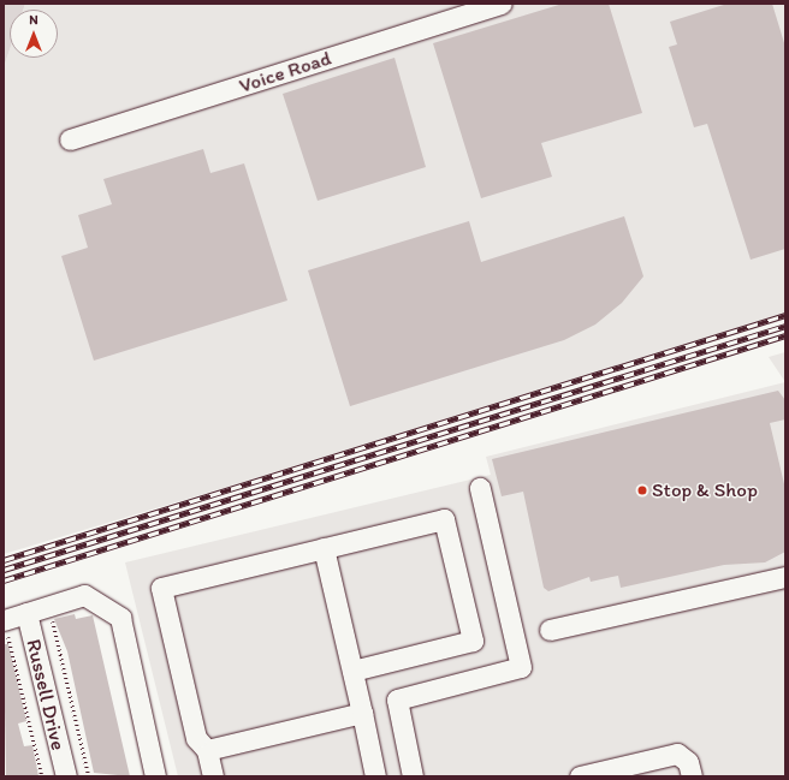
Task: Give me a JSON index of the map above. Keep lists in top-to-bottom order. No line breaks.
{"streets":{"street":["Voice Road","Russell Drive"]},"places":["Stop & Shop"],"north":"top"}
